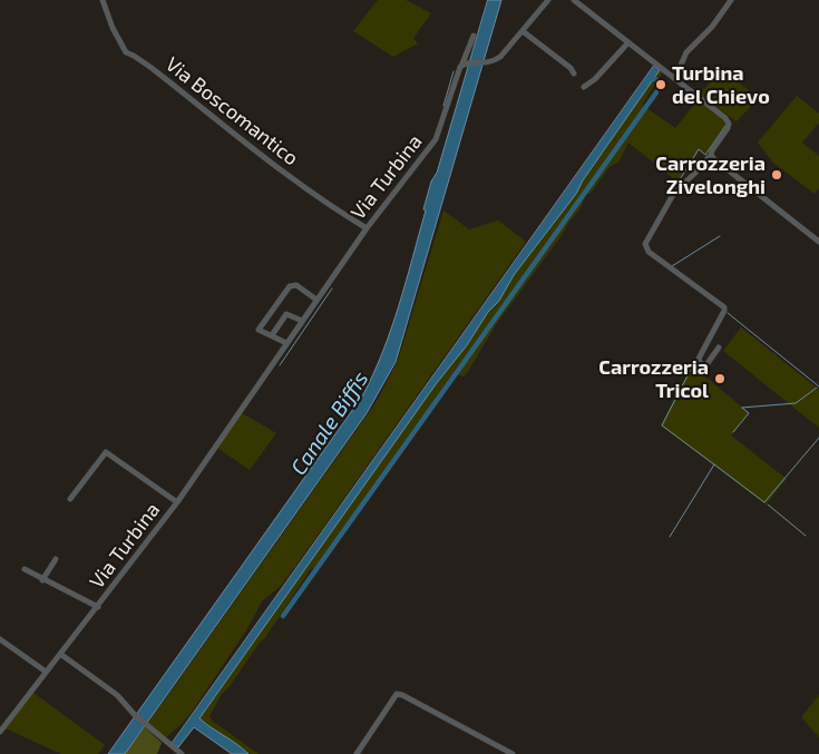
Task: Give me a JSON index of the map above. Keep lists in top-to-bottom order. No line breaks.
{"streets":{"street":["Via Boscomantico","Via Turbina"]},"crossings":[["Via Boscomantico","Via Turbina"]],"water":["Canale Biffis"],"places":["Turbina del Chievo","Carrozzeria Zivelonghi","Carrozzeria Tricol"]}
